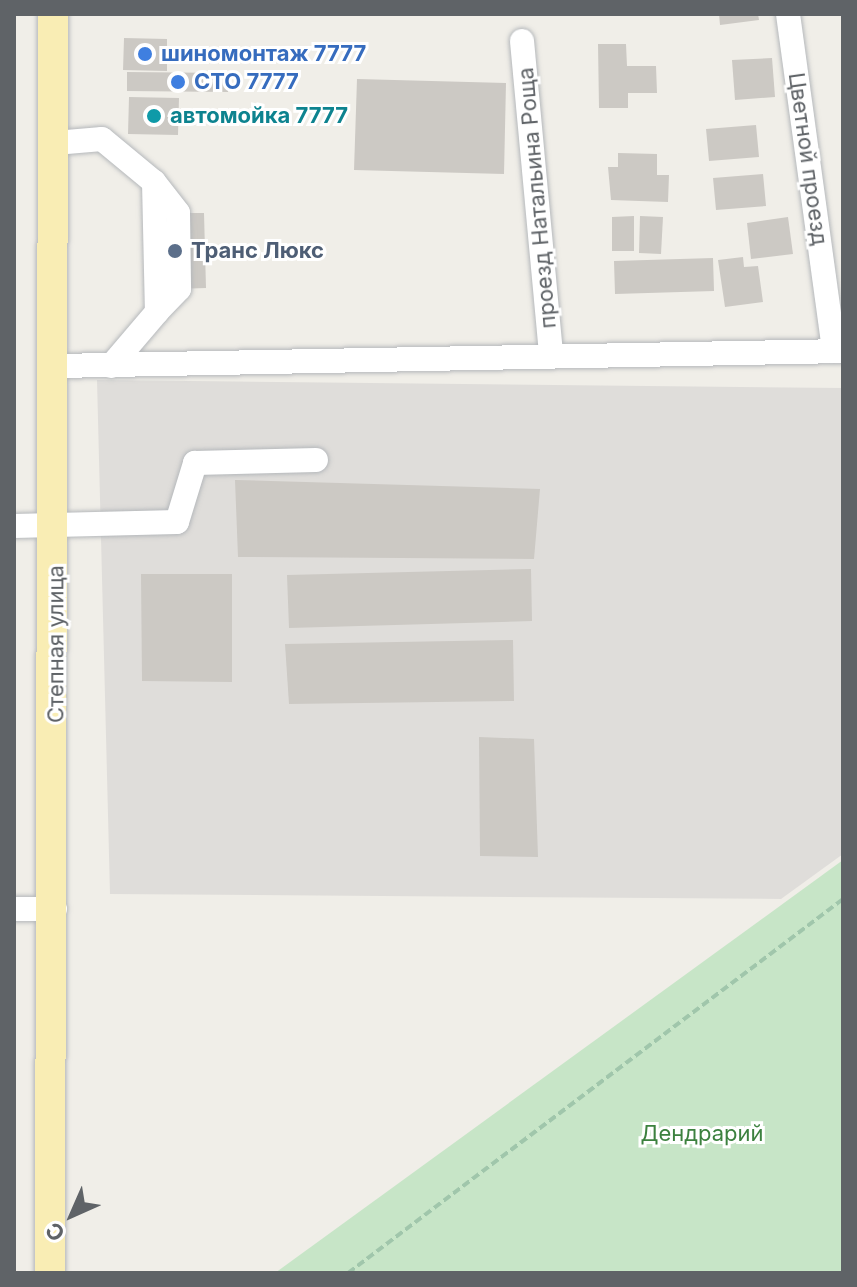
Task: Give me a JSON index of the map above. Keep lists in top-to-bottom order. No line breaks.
{"streets":{"main road":["Степная улица"],"street":["Цветной проезд","проезд Натальина Роща"]},"parks":["Дендрарий"],"places":["шиномонтаж 7777","СТО 7777","автомойка 7777","Транс Люкс"],"north":"bottom left"}
